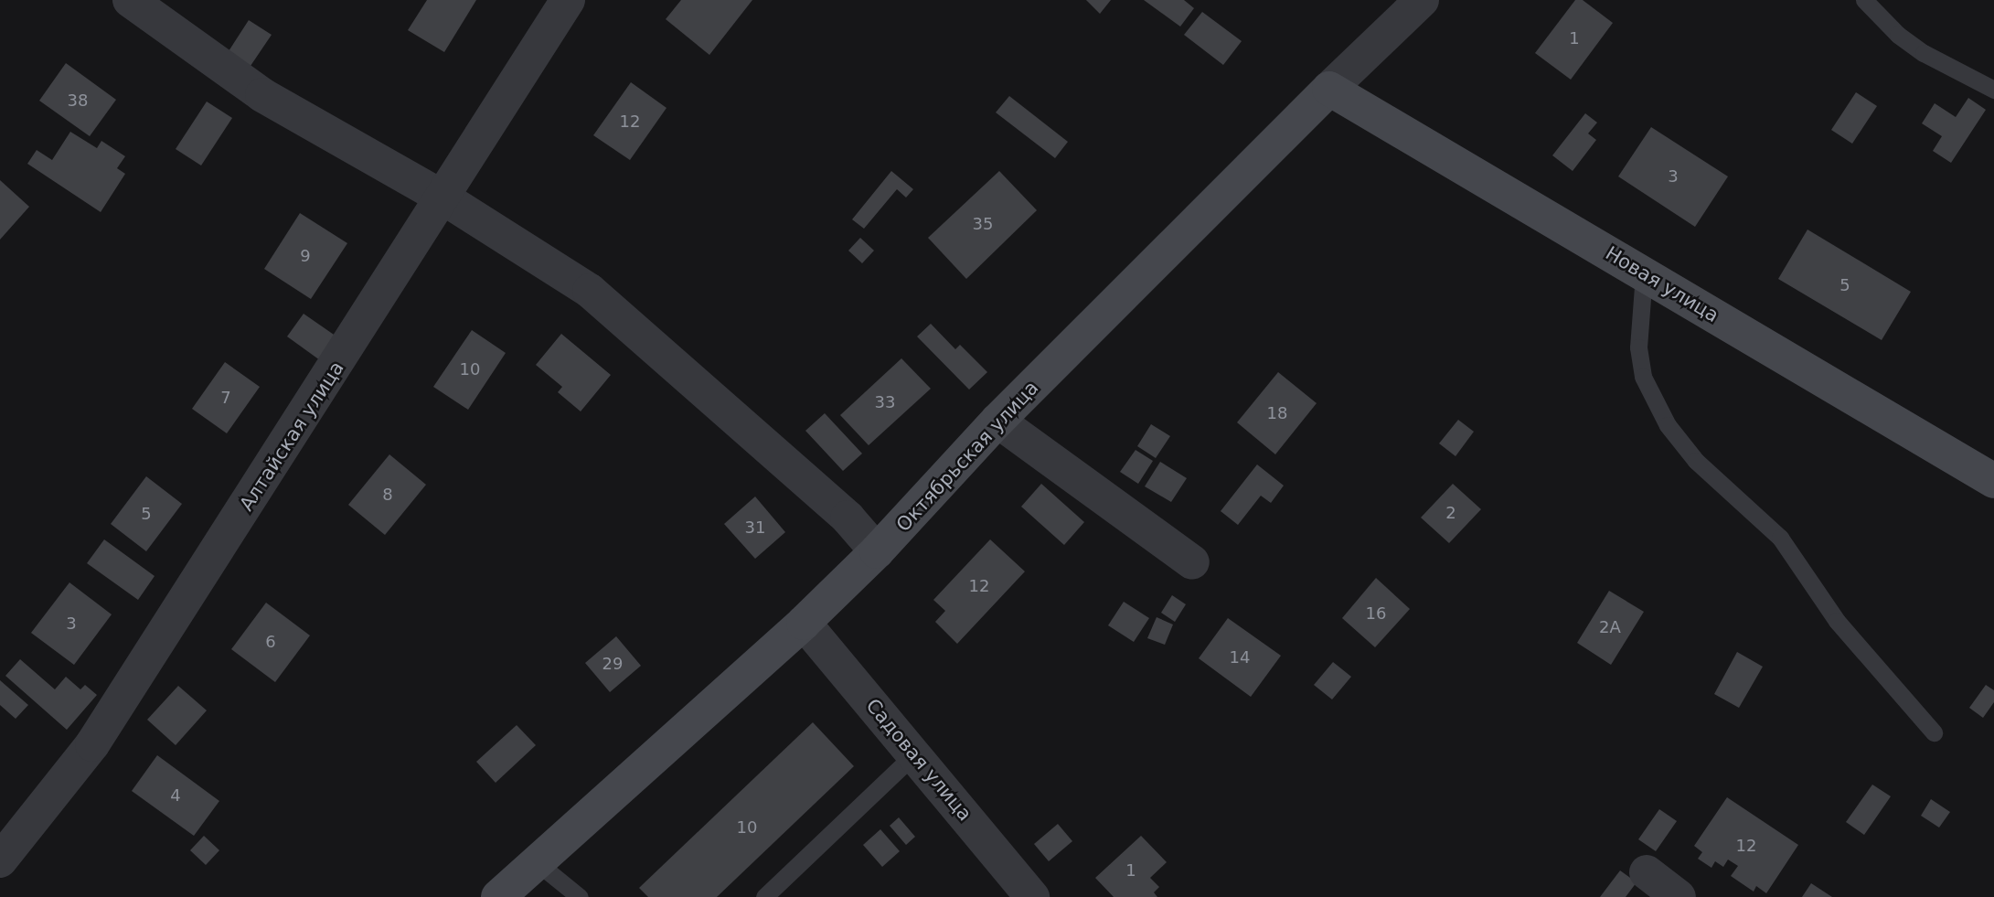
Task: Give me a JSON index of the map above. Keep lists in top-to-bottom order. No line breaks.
{"streets":{"street":["Новая улица","Алтайская улица","Октябрьская улица","Садовая улица"]},"crossings":[["Новая улица","Октябрьская улица"],["Октябрьская улица","Садовая улица"]],"house_numbers":["1","38","12","3","35","9","5","10","7","33","18","8","2","5","31","12","16","3","2А","6","14","29","4","10","12","1"]}
